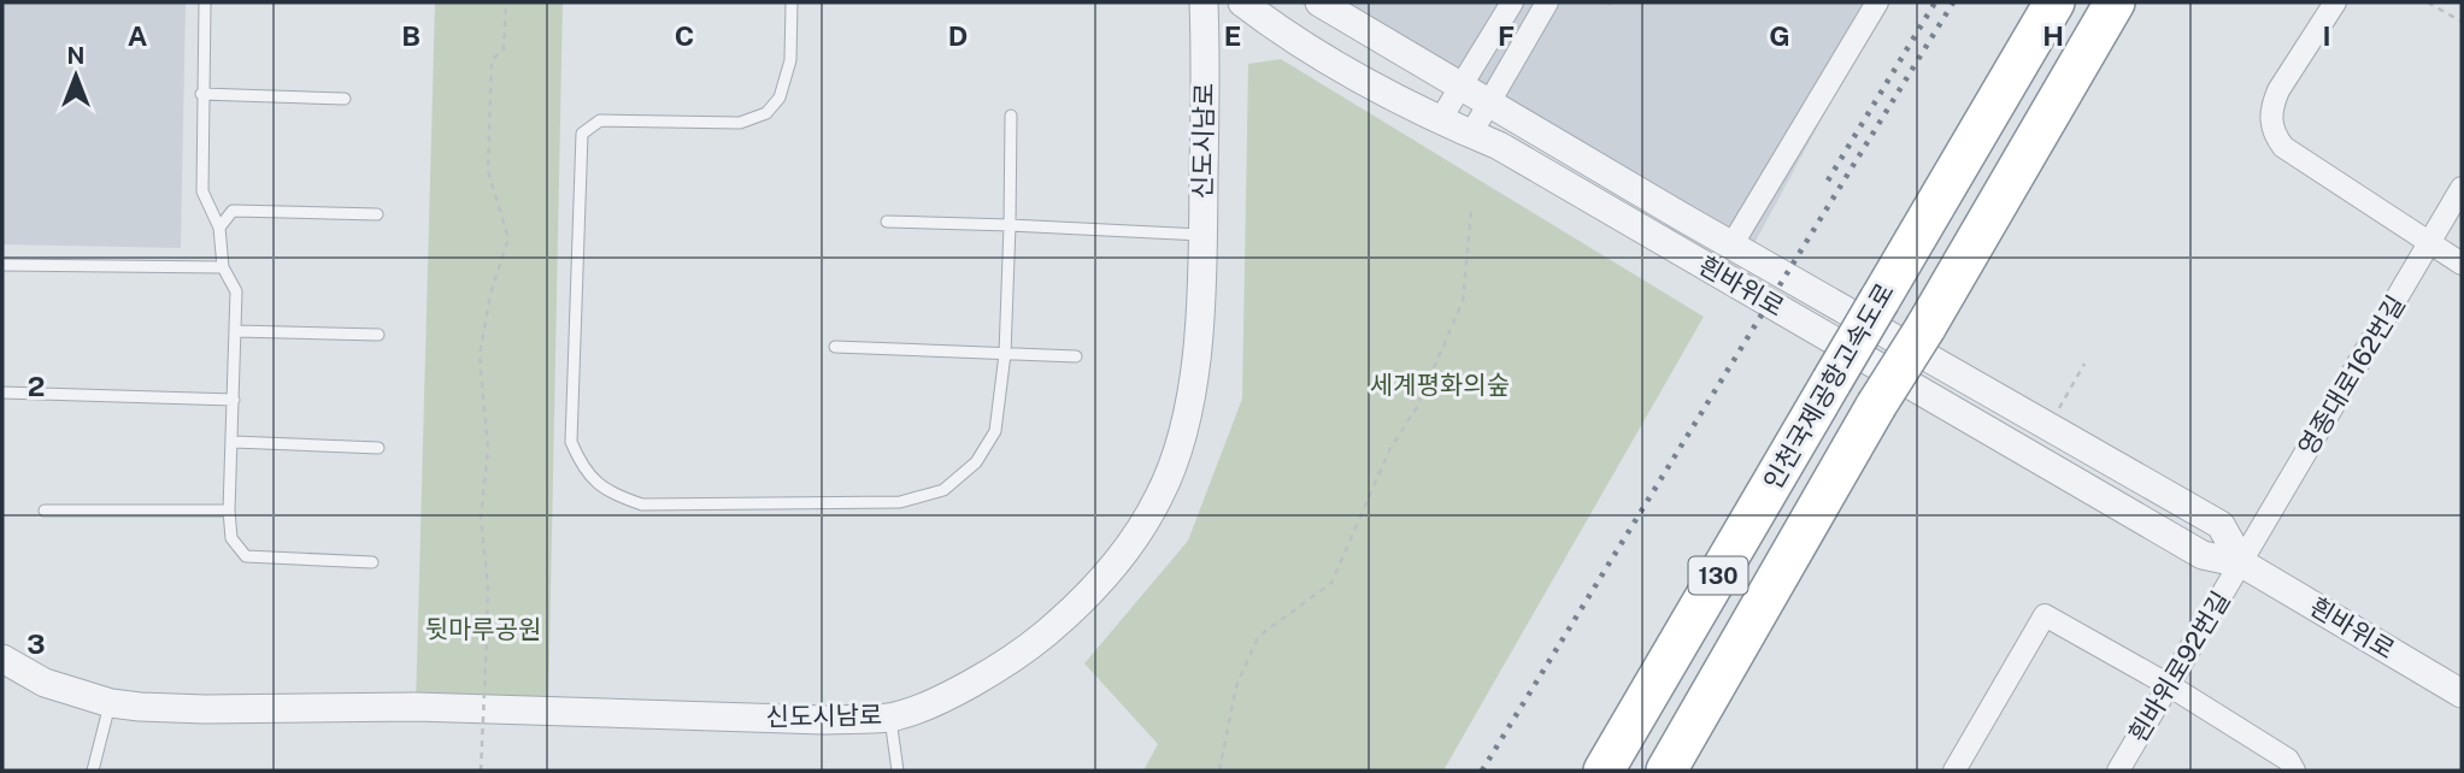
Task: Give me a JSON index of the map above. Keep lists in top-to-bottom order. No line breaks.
{"streets":{"highway":["인천국제공항고속도로","130"],"street":["신도시남로","흰바위로","영종대로162번길","흰바위로92번길"]},"crossings":[["흰바위로","영종대로162번길"],["흰바위로","흰바위로92번길"],["영종대로162번길","흰바위로92번길"]],"parks":["세계평화의숲","뒷마루공원"],"north":"top","grid":{"columns":["A","B","C","D","E","F","G","H","I"],"rows":["2","3"]}}
